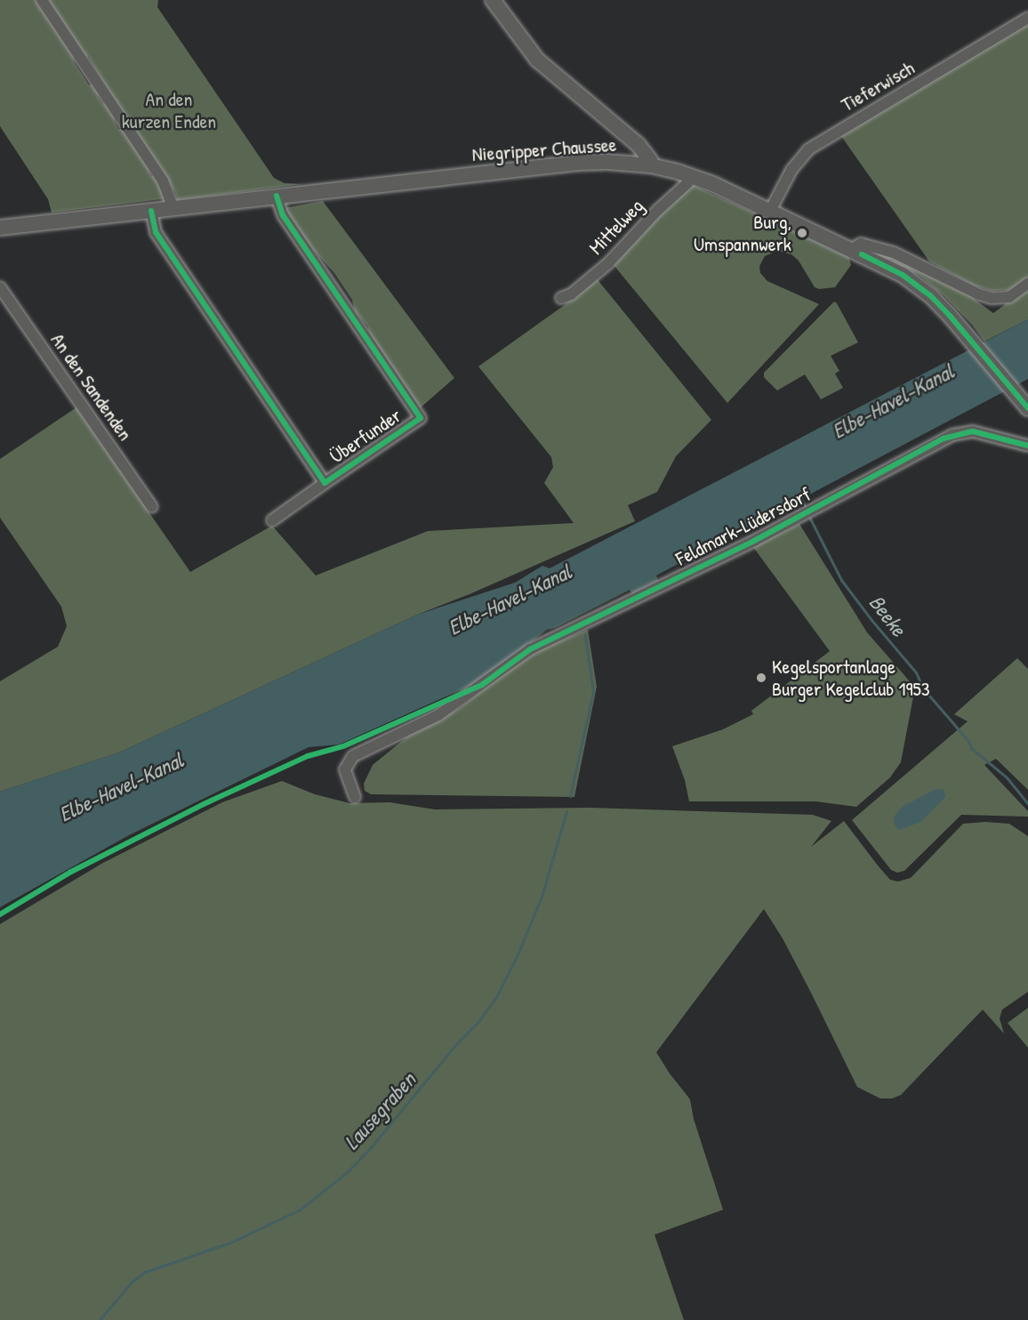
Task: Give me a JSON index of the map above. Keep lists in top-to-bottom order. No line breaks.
{"streets":{"main road":["Niegripper Chaussee"],"street":["Tieferwisch","Mittelweg","An den Sandenden","Überfunder","Feldmark-Lüdersdorf"]},"crossings":[["Tieferwisch","Niegripper Chaussee"],["Niegripper Chaussee","Mittelweg"],["Niegripper Chaussee","Überfunder"]],"water":["Elbe-Havel-Kanal","Beeke","Lausegraben"],"parks":["An den kurzen Enden"],"places":["Burg, Umspannwerk","Kegelsportanlage Burger Kegelclub 1953"]}
